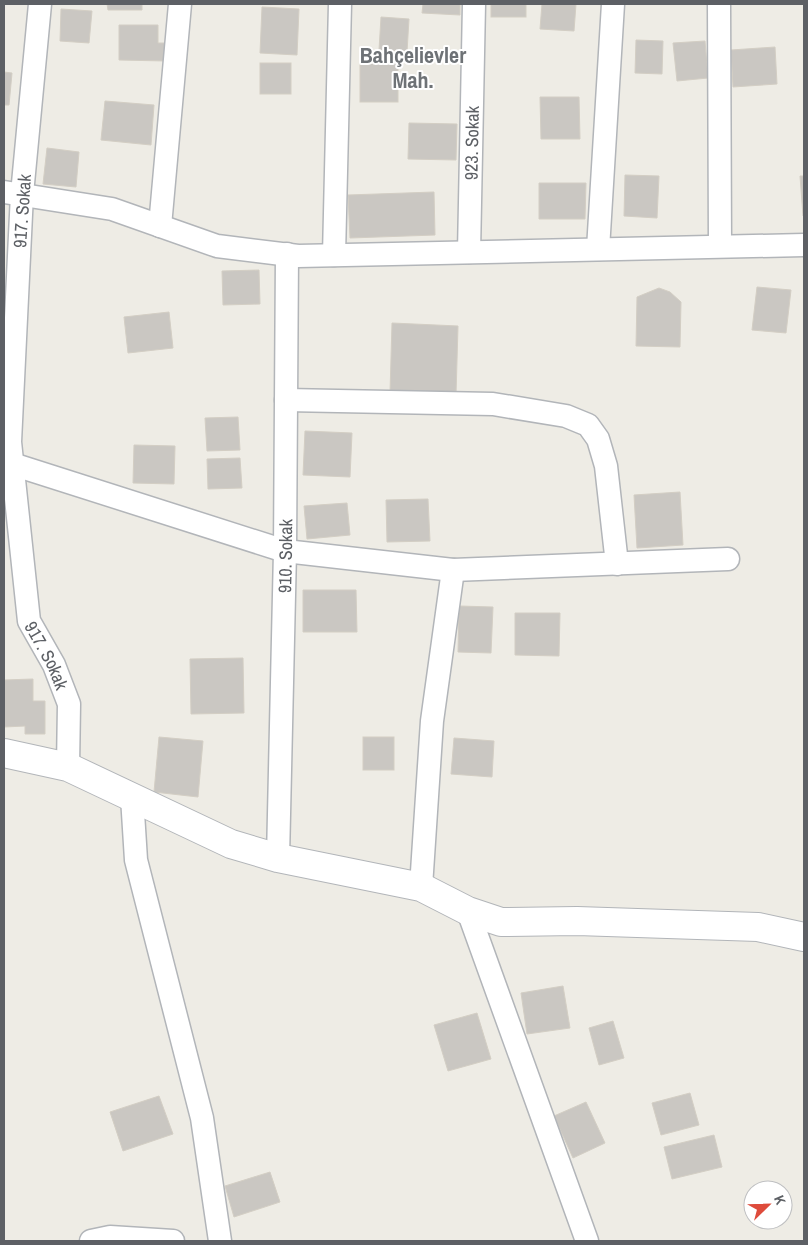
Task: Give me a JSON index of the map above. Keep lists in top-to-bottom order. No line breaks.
{"streets":{"street":["923. Sokak","917. Sokak","910. Sokak"]},"districts":["Bahçelievler Mah."],"north":"top right"}
